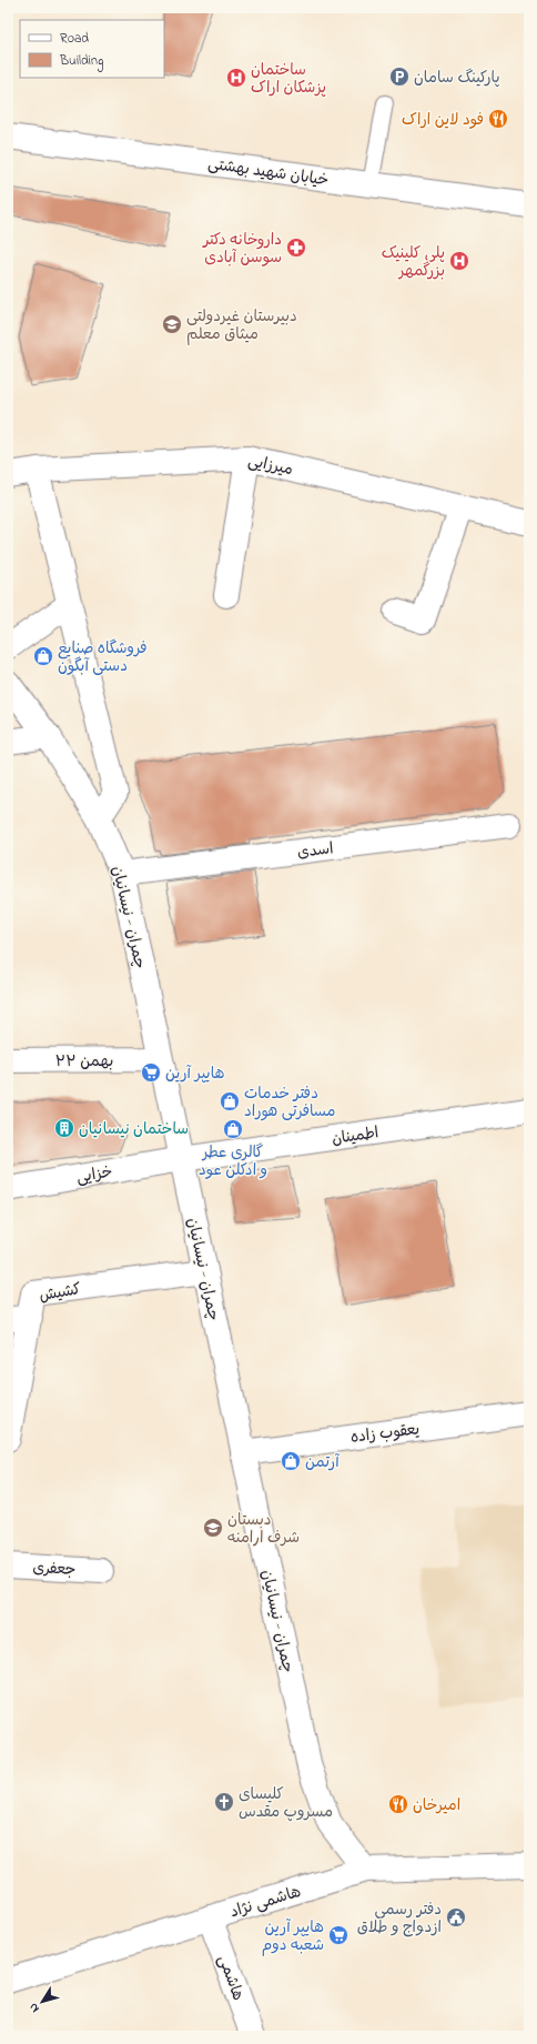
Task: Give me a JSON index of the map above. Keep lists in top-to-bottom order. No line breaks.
{"streets":{"street":["خیابان شهید بهشتی","میرزایی","اسدی","چمران - نیسانیان","۲۲ بهمن","اطمینان","خزایی","کشیش","یعقوب زاده","جعفری","هاشمی نژاد","هاشمی"]},"crossings":[["اسدی","چمران - نیسانیان"],["چمران - نیسانیان","۲۲ بهمن"],["چمران - نیسانیان","اطمینان"],["چمران - نیسانیان","خزایی"],["چمران - نیسانیان","کشیش"],["چمران - نیسانیان","یعقوب زاده"],["چمران - نیسانیان","هاشمی نژاد"],["اطمینان","خزایی"],["هاشمی نژاد","هاشمی"]],"places":{"parking":["پارکینگ سامان"],"hospital":["ساختمان پزشکان اراک","پلی کلینیک بزرگمهر"],"restaurant":["فود لاین اراک","امیرخان"],"pharmacy":["داروخانه دکتر سوسن آبادی"],"school or university":["دبیرستان غیردولتی میثاق معلم","دبستان شرف ارامنه"],"shop":["فروشگاه صنایع دستی آبگون","دفتر خدمات مسافرتی هوراد","گالری عطر و ادکلن عود","آرتمن"],"supermarket":["هایپر آرین","هایپر آرین شعبه دوم"],"building":["ساختمان نیسانیان"],"church":["کلیسای مسروپ مقدس"],"public building":["دفتر رسمی ازدواج و طلاق"]},"legend":["Road","Building"],"north":"bottom left"}
